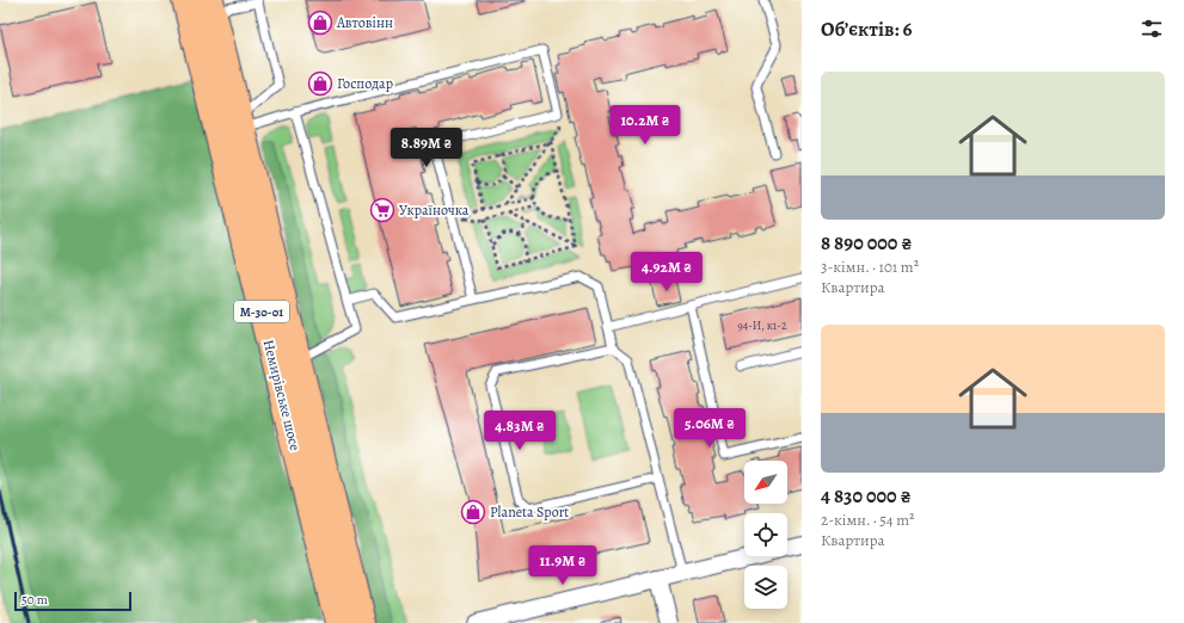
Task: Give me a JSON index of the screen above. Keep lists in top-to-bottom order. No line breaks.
{"streets":{"main road":["М-30-01","Немирівське шосе"]},"places":{"shop":["Автовінн","Господар","Planeta Sport"],"supermarket":["Україночка"]},"house_numbers":["94-И, к1-2"],"scale_bar":"50 m","north":"bottom left","page":{"heading":"Об’єктів: 6","list":[{"name":"8 890 000 ₴","note":"3-кімн. · 101 m² · Квартира"},{"name":"4 830 000 ₴","note":"2-кімн. · 54 m² · Квартира"}],"price":["10.2M ₴","8.89M ₴","4.92M ₴","5.06M ₴","4.83M ₴","11.9M ₴"],"scale":"50 m"}}
